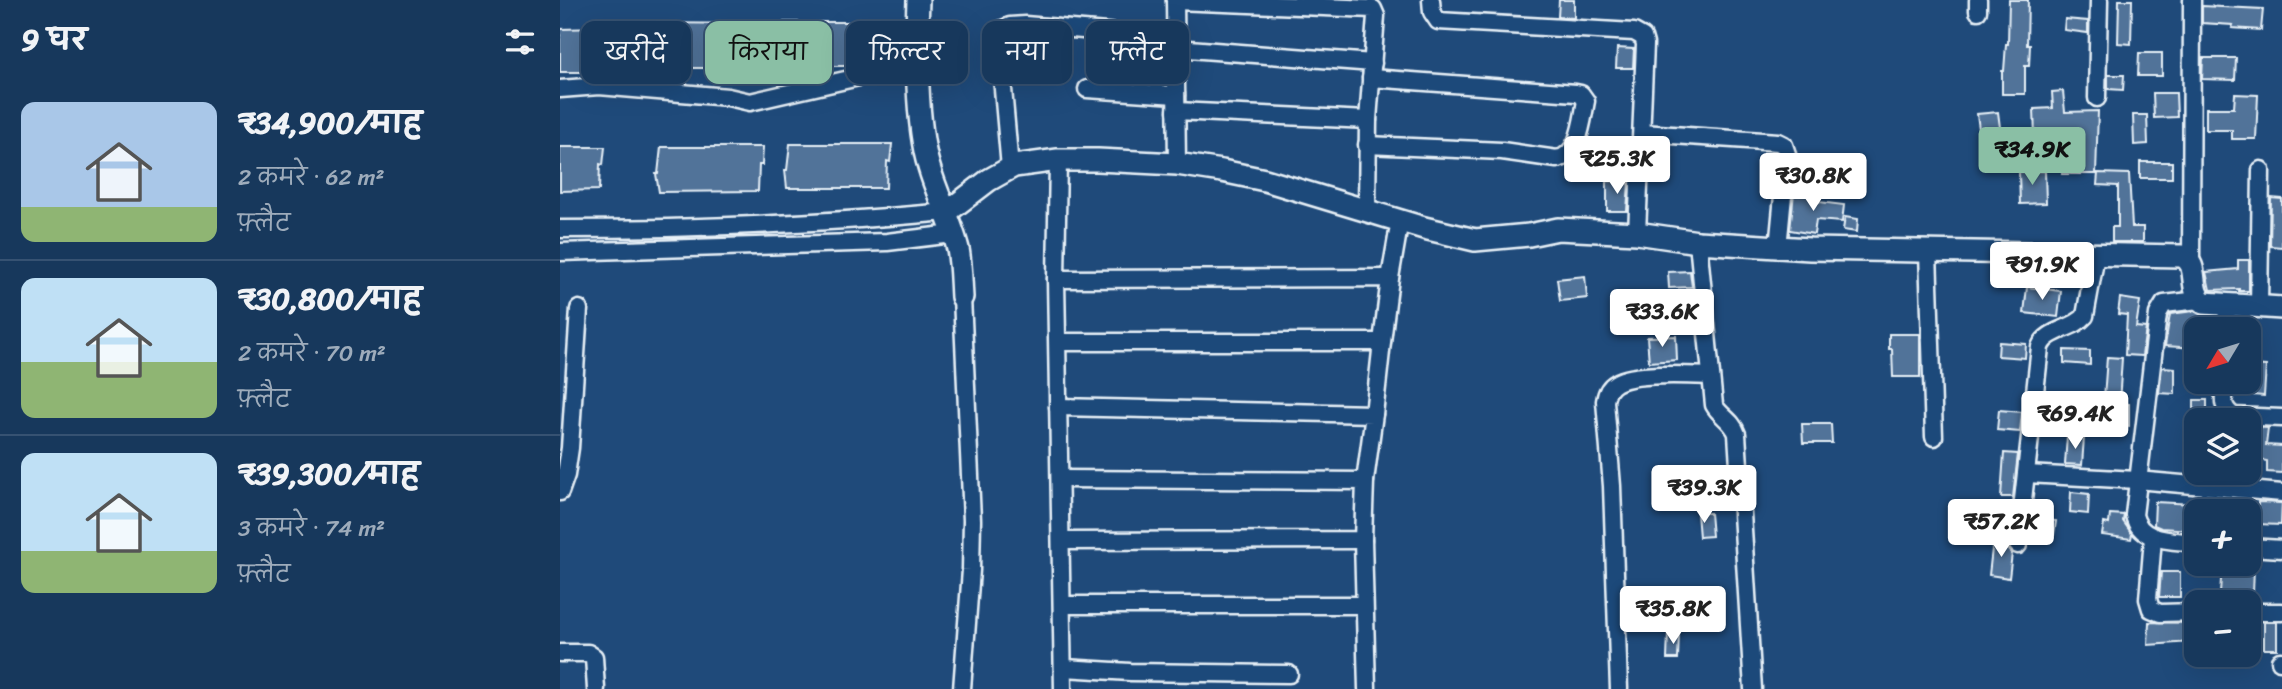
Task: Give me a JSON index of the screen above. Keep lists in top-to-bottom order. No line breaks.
{"north":"bottom left","page":{"heading":"9 घर","chip":["खरीदें","किराया","फ़िल्टर","नया","फ़्लैट"],"list":[{"name":"₹34,900/माह","note":"2 कमरे · 62 m² · फ़्लैट"},{"name":"₹30,800/माह","note":"2 कमरे · 70 m² · फ़्लैट"},{"name":"₹39,300/माह","note":"3 कमरे · 74 m² · फ़्लैट"}],"price":["₹34.9K","₹25.3K","₹30.8K","₹91.9K","₹33.6K","₹69.4K","₹39.3K","₹57.2K","₹35.8K"],"map_buttons":["+","−"]}}
